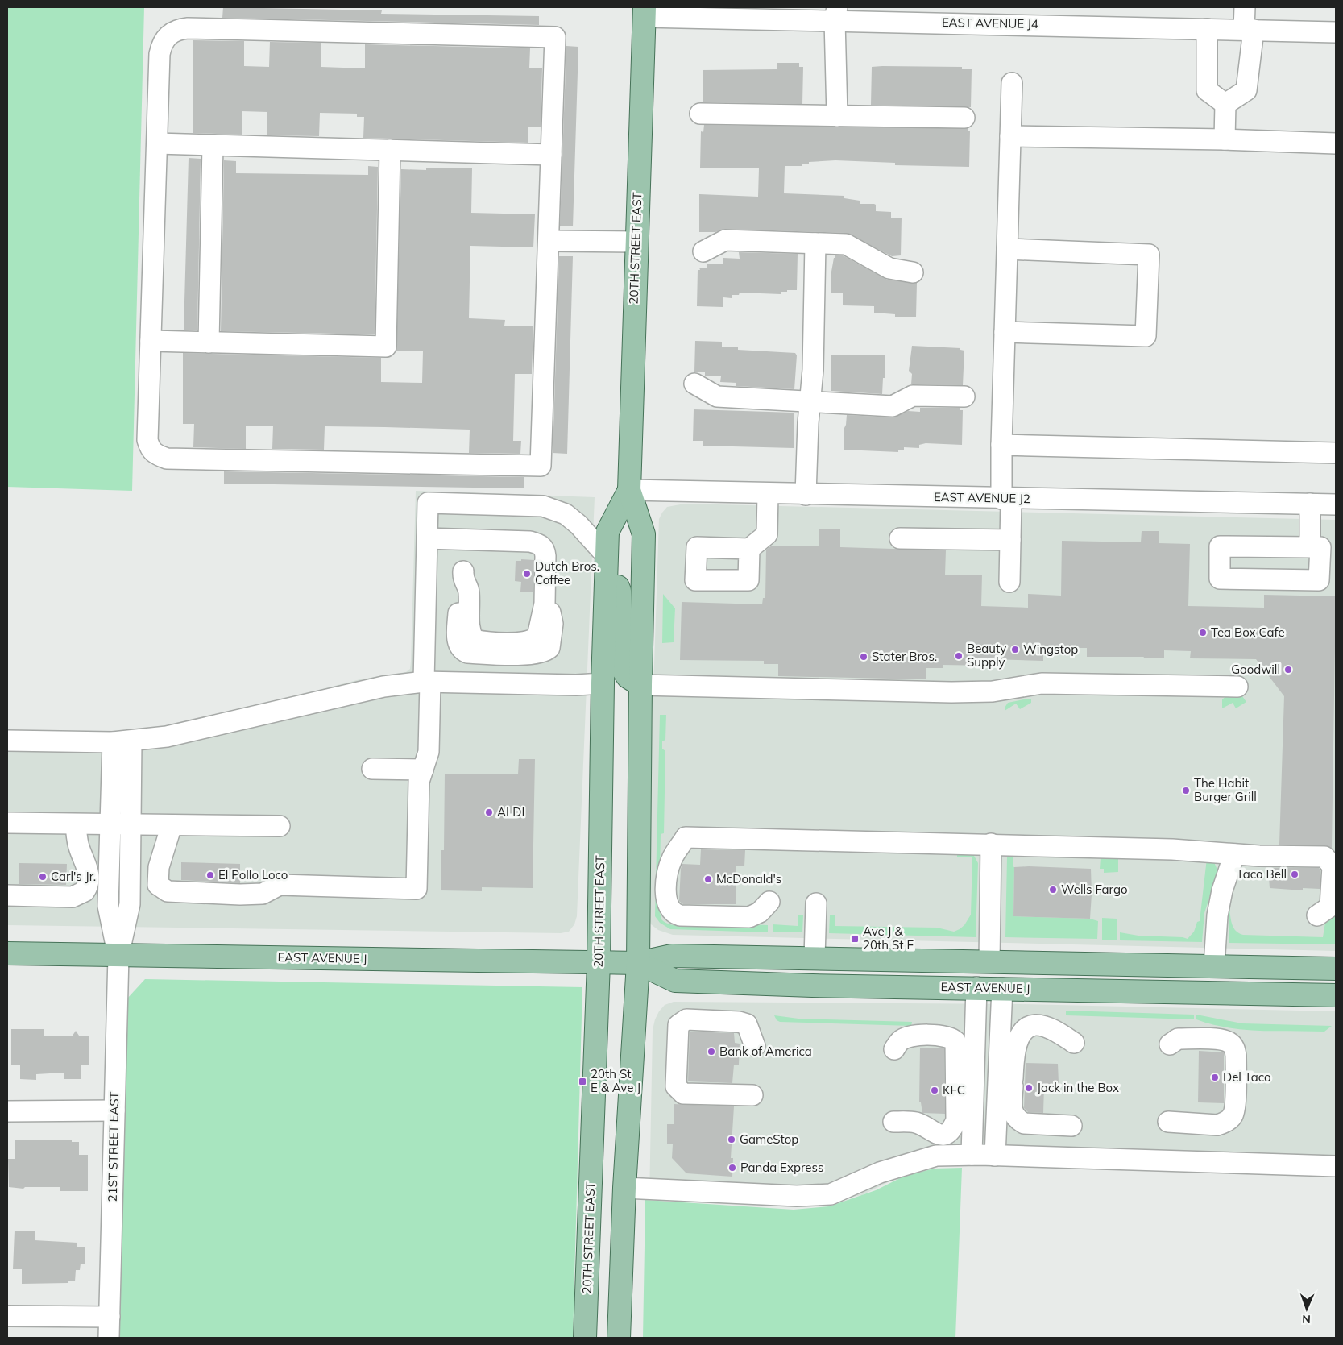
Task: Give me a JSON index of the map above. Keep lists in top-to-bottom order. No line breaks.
{"streets":{"main road":["20TH STREET EAST","EAST AVENUE J"],"street":["EAST AVENUE J4","EAST AVENUE J2","21ST STREET EAST"]},"crossings":[["EAST AVENUE J4","20TH STREET EAST"],["20TH STREET EAST","EAST AVENUE J2"],["20TH STREET EAST","EAST AVENUE J"],["EAST AVENUE J","21ST STREET EAST"]],"places":{"other":["Dutch Bros. Coffee","Tea Box Cafe","Wingstop","Beauty Supply","Stater Bros.","Goodwill","The Habit Burger Grill","ALDI","Taco Bell","El Pollo Loco","Carl's Jr.","McDonald's","Wells Fargo","Bank of America","Del Taco","Jack in the Box","KFC","GameStop","Panda Express"],"transit":["Ave J & 20th St E","20th St E & Ave J"]},"north":"bottom"}
